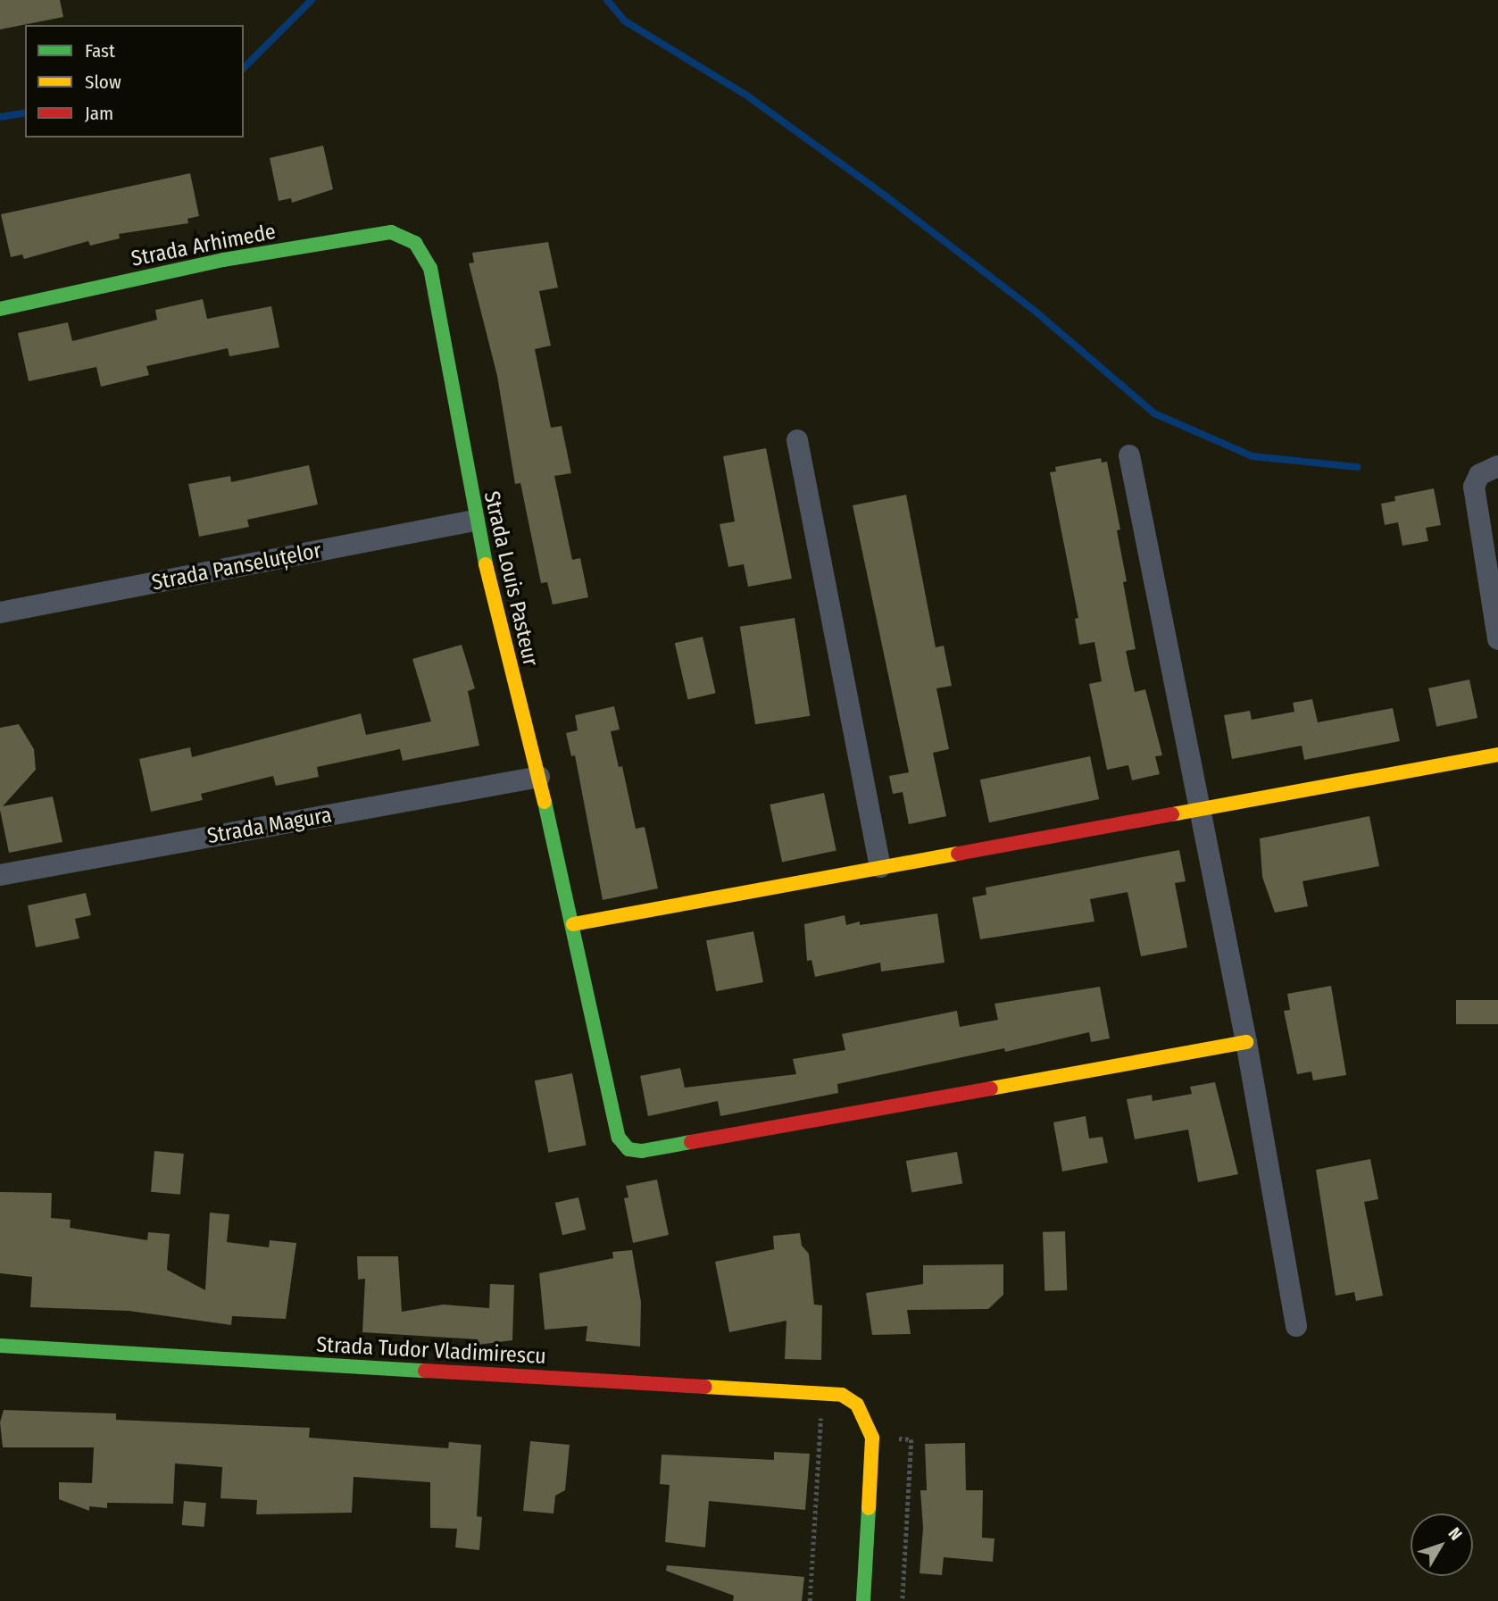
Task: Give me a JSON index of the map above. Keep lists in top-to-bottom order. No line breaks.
{"streets":{"street":["Strada Arhimede","Strada Panseluțelor","Strada Louis Pasteur","Strada Magura","Strada Tudor Vladimirescu"]},"crossings":[["Strada Arhimede","Strada Louis Pasteur"],["Strada Panseluțelor","Strada Louis Pasteur"],["Strada Louis Pasteur","Strada Magura"]],"legend":["Fast","Slow","Jam"],"north":"top right"}
